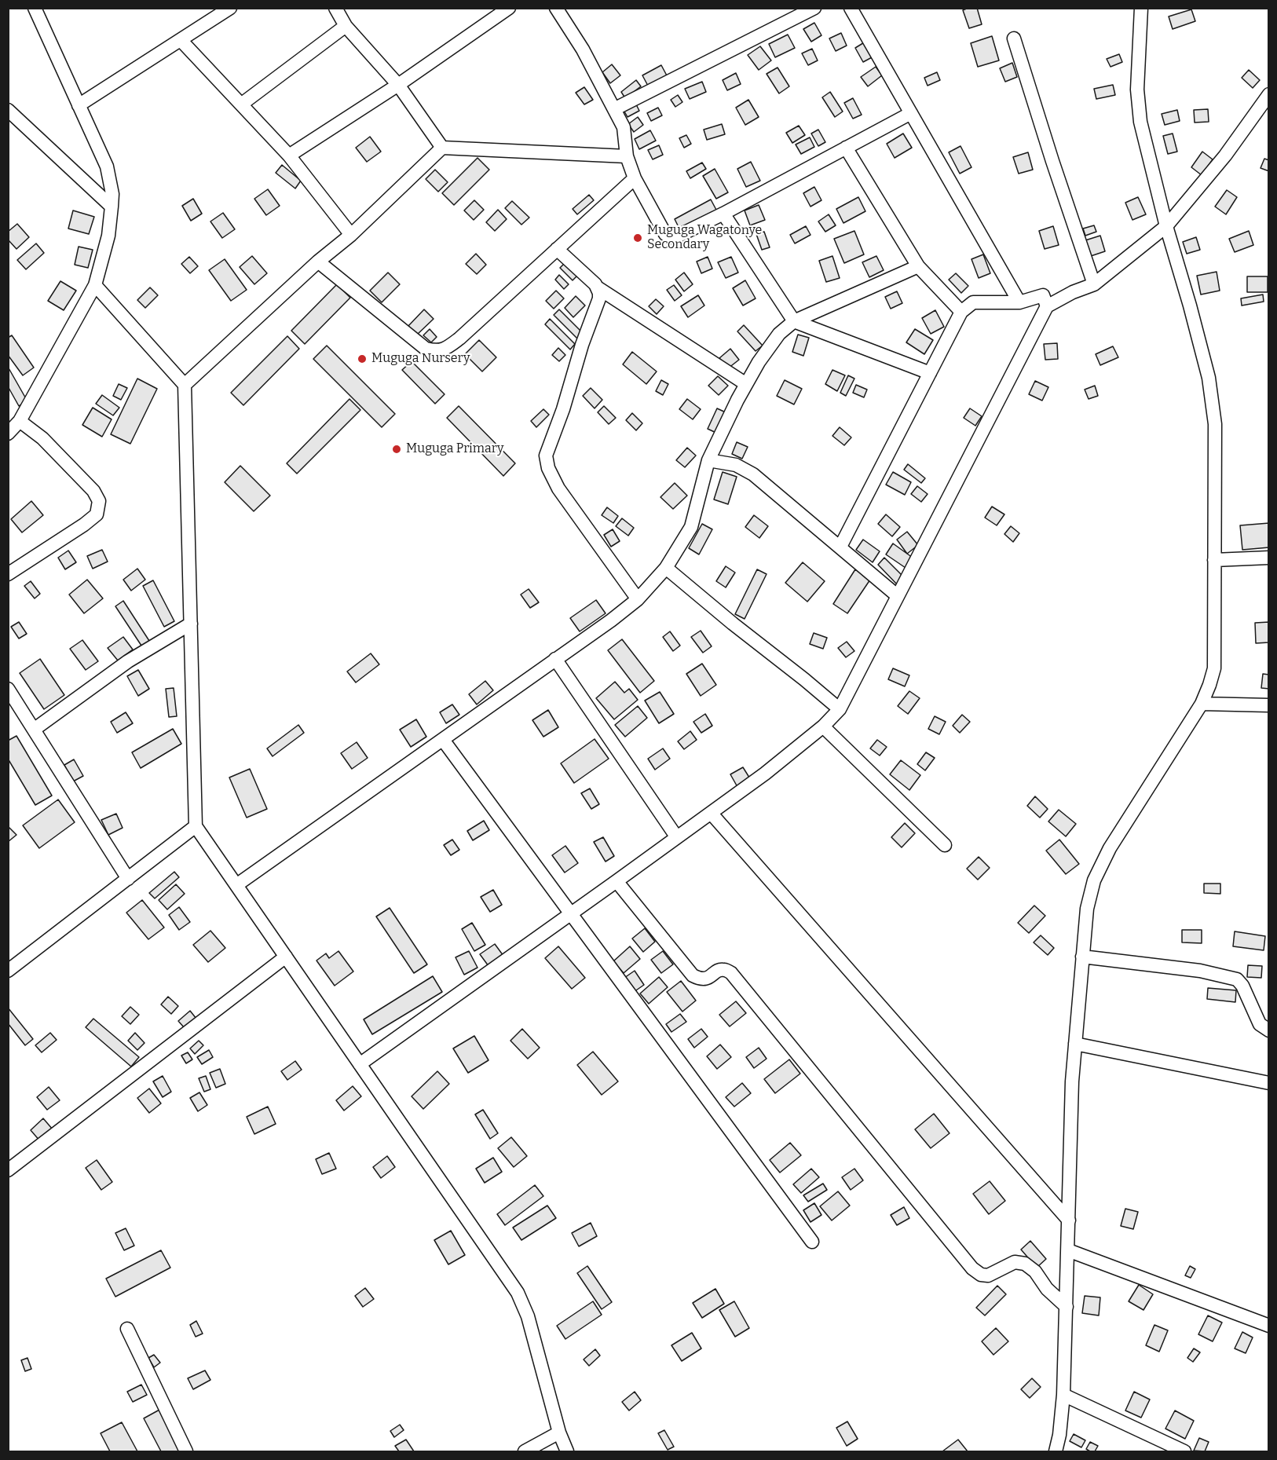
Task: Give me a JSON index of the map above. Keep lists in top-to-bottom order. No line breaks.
{"places":["Muguga Wagatonye Secondary","Muguga Nursery","Muguga Primary"]}
